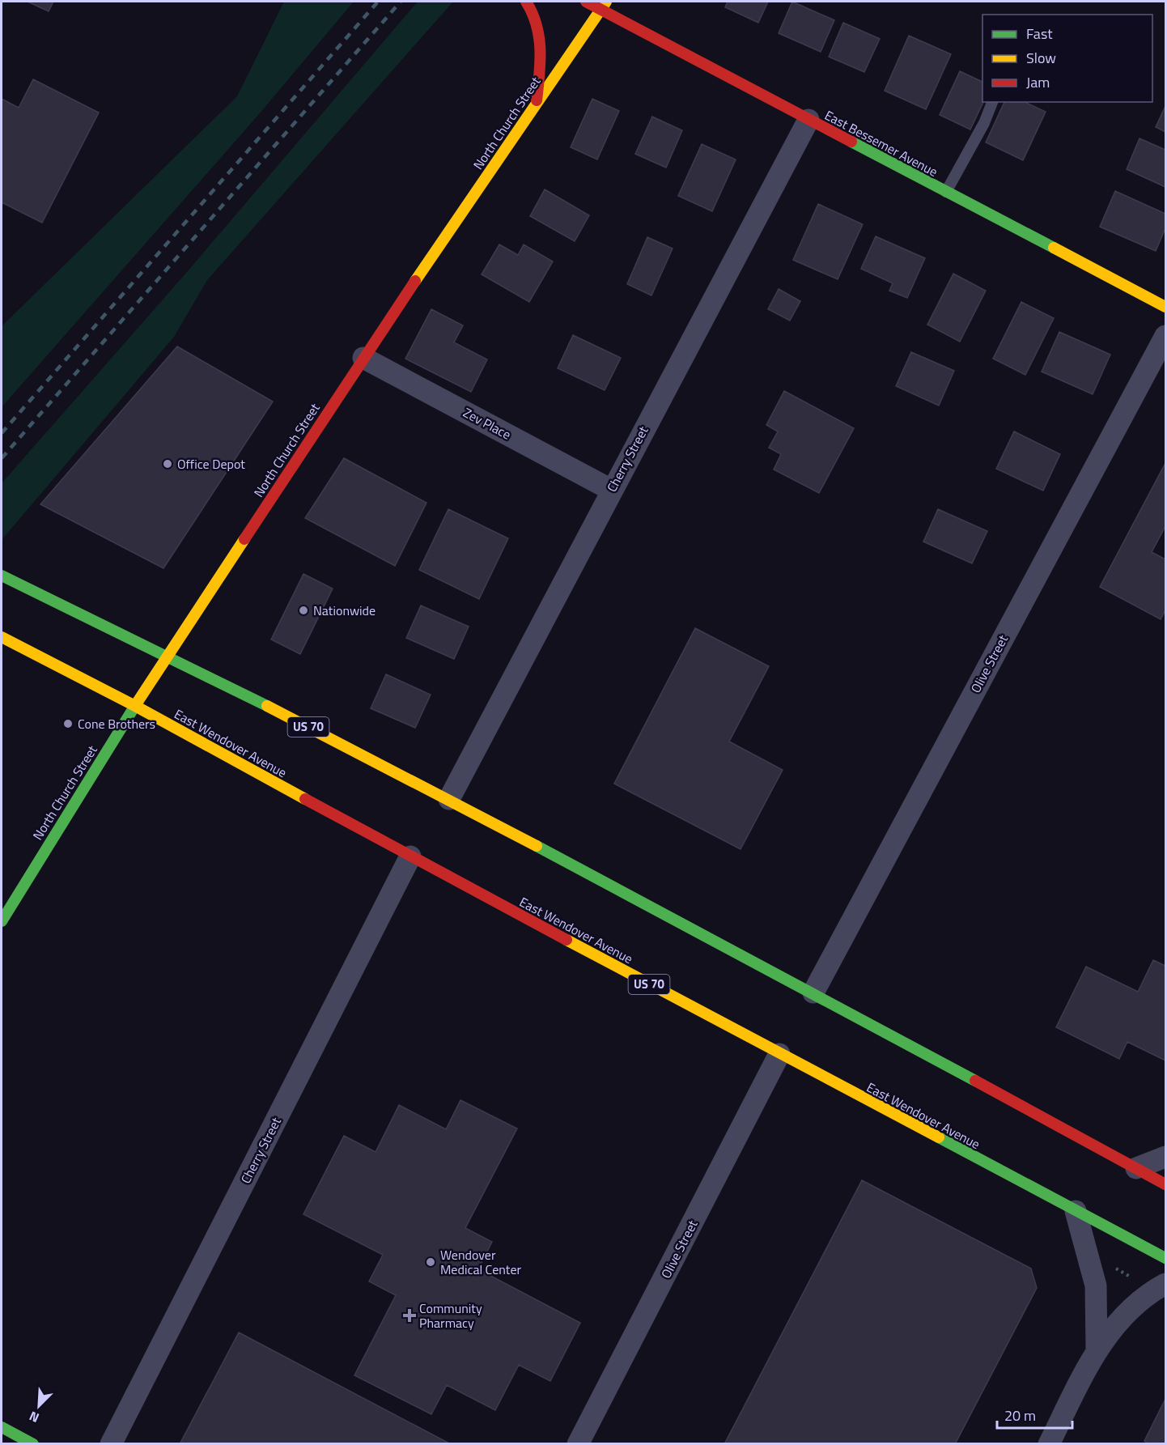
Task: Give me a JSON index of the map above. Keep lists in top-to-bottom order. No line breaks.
{"streets":{"main road":["North Church Street","East Bessemer Avenue","US 70","East Wendover Avenue"],"street":["Zev Place","Cherry Street","Olive Street"]},"crossings":[["North Church Street","East Bessemer Avenue"],["North Church Street","Zev Place"],["North Church Street","US 70"],["North Church Street","East Wendover Avenue"],["East Bessemer Avenue","Cherry Street"],["Zev Place","Cherry Street"],["Cherry Street","US 70"],["Cherry Street","East Wendover Avenue"],["Olive Street","US 70"],["Olive Street","East Wendover Avenue"]],"places":{"other":["Office Depot","Nationwide","Cone Brothers","Wendover Medical Center"],"health":["Community Pharmacy"]},"legend":["Fast","Slow","Jam"],"scale_bar":"20 m","north":"bottom left"}
